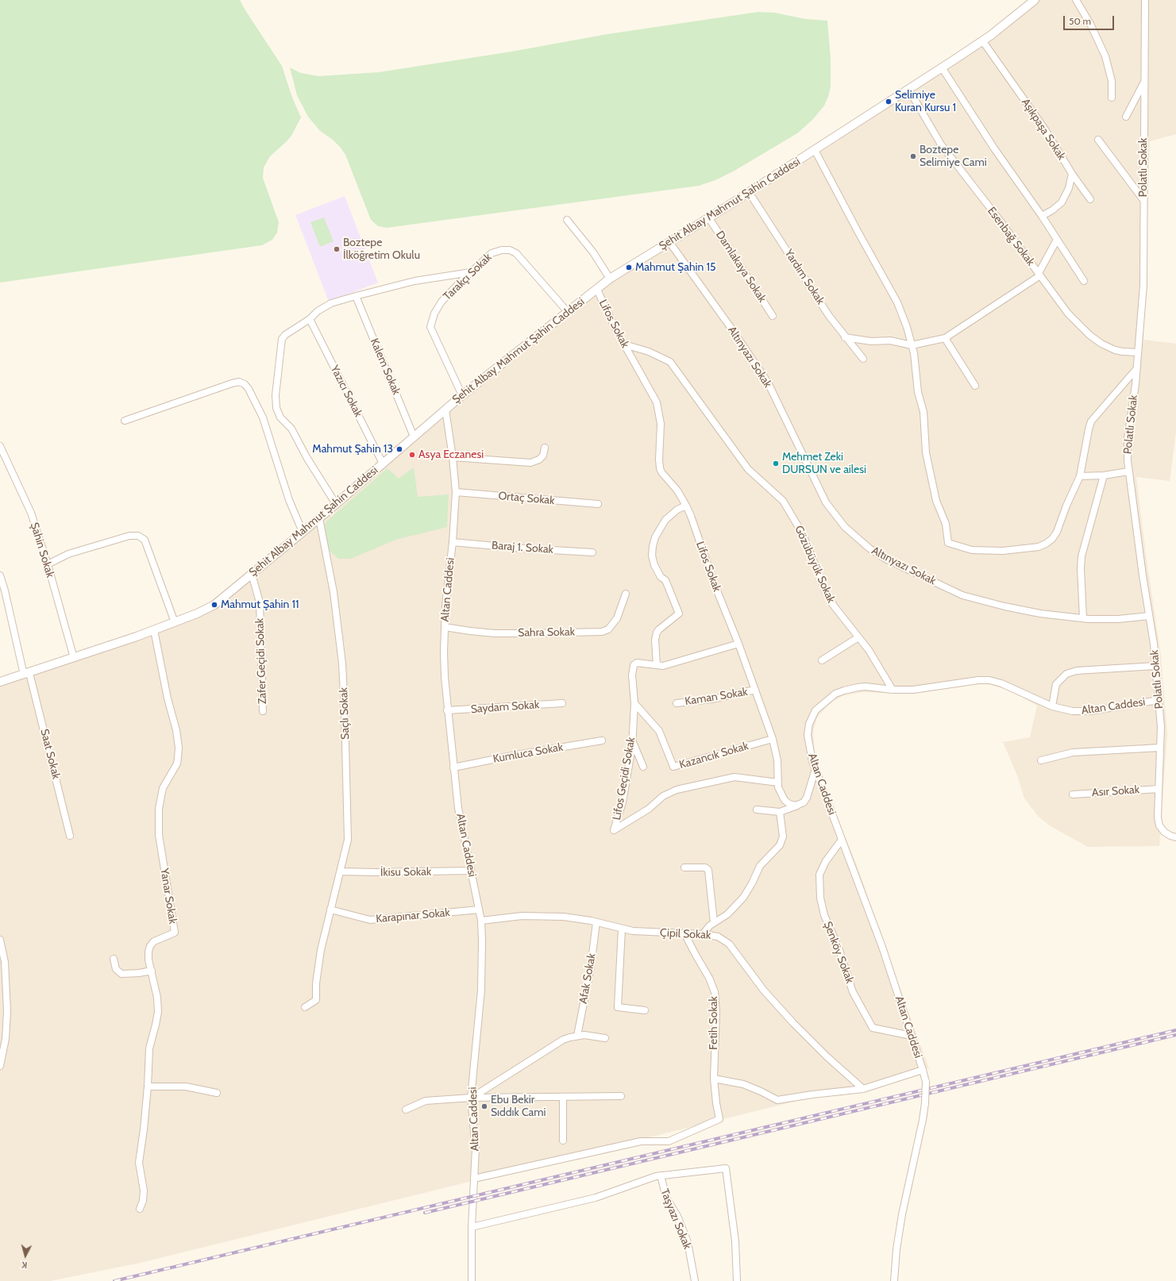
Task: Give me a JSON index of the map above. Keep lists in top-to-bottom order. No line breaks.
{"streets":{"street":["Aşıkpaşa Sokak","Polatlı Sokak","Şehit Albay Mahmut Şahin Caddesi","Esenbağ Sokak","Damlakaya Sokak","Tarakçı Sokak","Yardım Sokak","Lifos Sokak","Altınyazı Sokak","Kalem Sokak","Yazıcı Sokak","Ortaç Sokak","Baraj 1. Sokak","Şahin Sokak","Gözübüyük Sokak","Altan Caddesi","Sahra Sokak","Zafer Geçidi Sokak","Kaman Sokak","Saydam Sokak","Saçlı Sokak","Kumluca Sokak","Saat Sokak","Kazancık Sokak","Lifos Geçidi Sokak","Asır Sokak","İkisu Sokak","Yanar Sokak","Karapınar Sokak","Çipil Sokak","Şenköy Sokak","Afak Sokak","Fetih Sokak","Taşyazı Sokak"]},"crossings":[["Aşıkpaşa Sokak","Şehit Albay Mahmut Şahin Caddesi"],["Polatlı Sokak","Esenbağ Sokak"],["Polatlı Sokak","Altınyazı Sokak"],["Polatlı Sokak","Altan Caddesi"],["Polatlı Sokak","Asır Sokak"],["Şehit Albay Mahmut Şahin Caddesi","Esenbağ Sokak"],["Şehit Albay Mahmut Şahin Caddesi","Damlakaya Sokak"],["Şehit Albay Mahmut Şahin Caddesi","Tarakçı Sokak"],["Şehit Albay Mahmut Şahin Caddesi","Yardım Sokak"],["Şehit Albay Mahmut Şahin Caddesi","Lifos Sokak"],["Şehit Albay Mahmut Şahin Caddesi","Altınyazı Sokak"],["Şehit Albay Mahmut Şahin Caddesi","Kalem Sokak"],["Şehit Albay Mahmut Şahin Caddesi","Yazıcı Sokak"],["Şehit Albay Mahmut Şahin Caddesi","Şahin Sokak"],["Şehit Albay Mahmut Şahin Caddesi","Altan Caddesi"],["Şehit Albay Mahmut Şahin Caddesi","Zafer Geçidi Sokak"],["Şehit Albay Mahmut Şahin Caddesi","Saçlı Sokak"],["Şehit Albay Mahmut Şahin Caddesi","Saat Sokak"],["Şehit Albay Mahmut Şahin Caddesi","Yanar Sokak"],["Lifos Sokak","Gözübüyük Sokak"],["Lifos Sokak","Kaman Sokak"],["Lifos Sokak","Kazancık Sokak"],["Lifos Sokak","Lifos Geçidi Sokak"],["Ortaç Sokak","Altan Caddesi"],["Baraj 1. Sokak","Altan Caddesi"],["Gözübüyük Sokak","Altan Caddesi"],["Altan Caddesi","Sahra Sokak"],["Altan Caddesi","Saydam Sokak"],["Altan Caddesi","Kumluca Sokak"],["Altan Caddesi","İkisu Sokak"],["Altan Caddesi","Karapınar Sokak"],["Altan Caddesi","Çipil Sokak"],["Altan Caddesi","Şenköy Sokak"],["Altan Caddesi","Fetih Sokak"],["Saçlı Sokak","İkisu Sokak"],["Saçlı Sokak","Karapınar Sokak"],["Kazancık Sokak","Lifos Geçidi Sokak"],["Çipil Sokak","Afak Sokak"],["Çipil Sokak","Fetih Sokak"]],"places":["Selimiye Kuran Kursu 1","Boztepe Selimiye Cami","Boztepe İlköğretim Okulu","Mahmut Şahin 15","Mahmut Şahin 13","Asya Eczanesi","Mehmet Zeki DURSUN ve ailesi","Mahmut Şahin 11","Ebu Bekir Sıddık Cami"],"scale_bar":"50 m","north":"bottom"}
